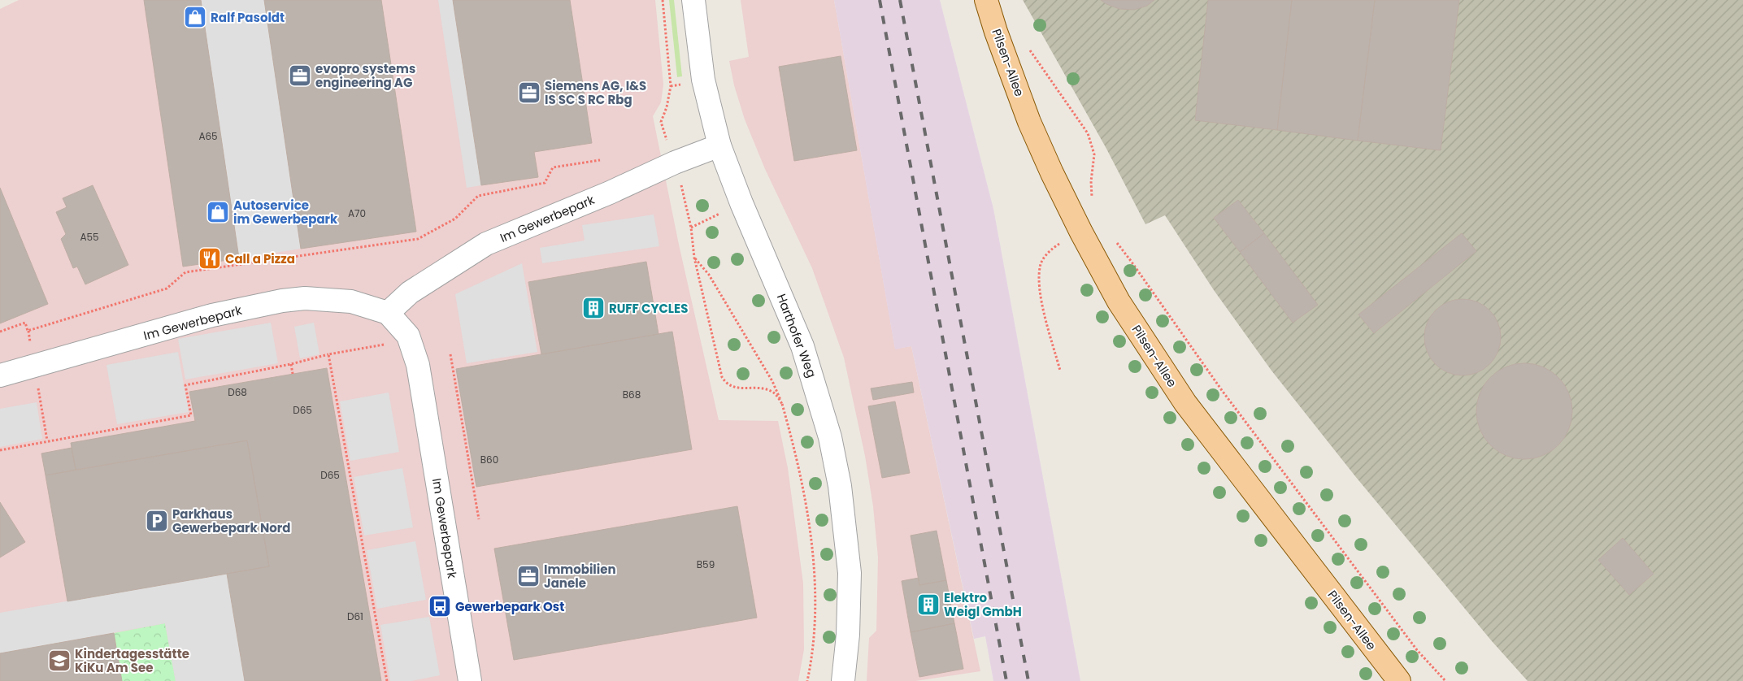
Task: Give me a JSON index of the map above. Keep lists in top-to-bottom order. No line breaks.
{"streets":{"main road":["Pilsen-Allee"],"street":["Im Gewerbepark","Harthofer Weg"]},"crossings":[["Im Gewerbepark","Harthofer Weg"]],"places":{"shop":["Ralf Pasoldt","Autoservice im Gewerbepark"],"office":["evopro systems engineering AG","Siemens AG, I&S IS SC S RC Rbg","Immobilien Janele"],"restaurant":["Call a Pizza"],"building":["RUFF CYCLES","Elektro Weigl GmbH"],"parking":["Parkhaus Gewerbepark Nord"],"bus stop":["Gewerbepark Ost"],"school or university":["Kindertagesstätte KiKu Am See"]},"house_numbers":["A65","A70","A55","D68","B68","D65","B60","D65","B59","D61"]}
